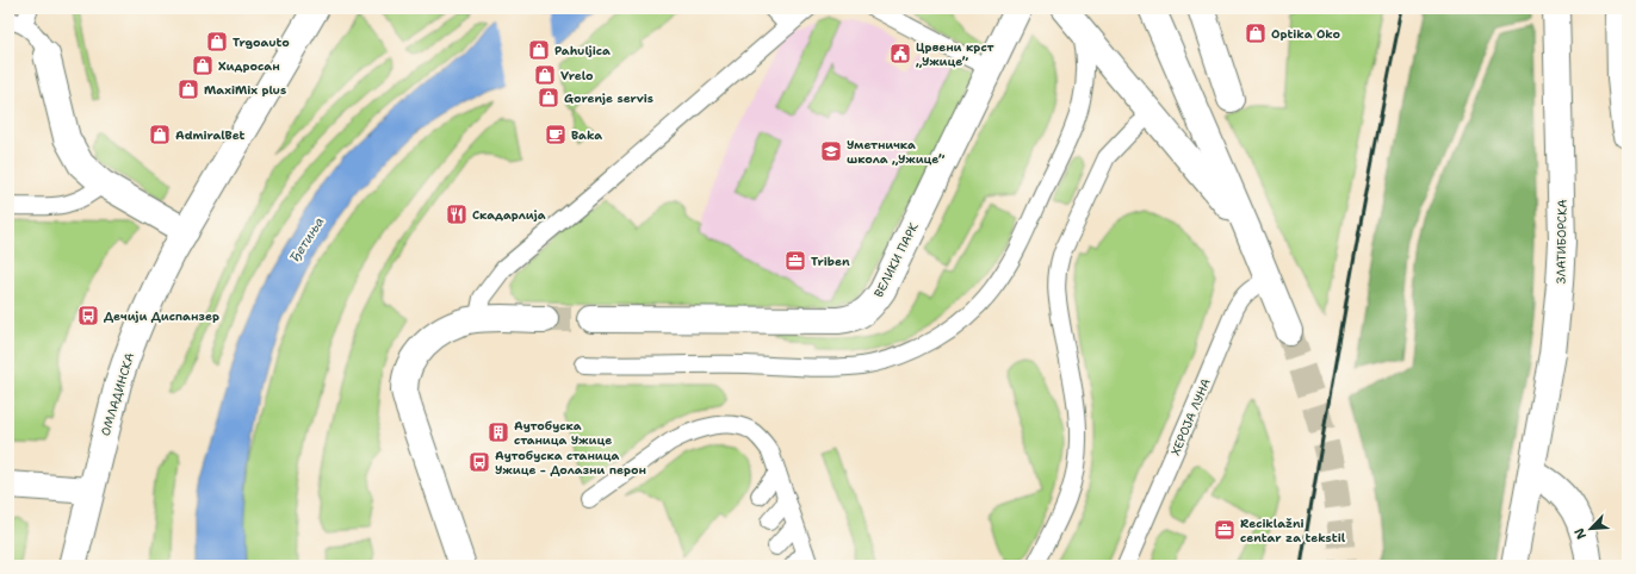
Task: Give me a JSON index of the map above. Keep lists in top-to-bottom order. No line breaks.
{"streets":{"street":["ЗЛАТИБОРСКА","ВЕЛИКИ ПАРК","ОМЛАДИНСКА"],"lane":["ХЕРОЈА ЛУНА"]},"water":["Ђетиња"],"places":{"shop":["Optika Oko","Trgoauto","Pahuljica","Хидросан","Vrelo","MaxiMix plus","Gorenje servis","AdmiralBet"],"public building":["Црвени крст „Ужице”"],"cafe":["Baka"],"school or university":["Уметничка школа „Ужице”"],"restaurant":["Скадарлија"],"office":["Triben","Reciklažni centar za tekstil"],"bus stop":["Дечији Диспанзер","Аутобуска станица Ужице - Долазни перон"],"building":["Аутобуска станица Ужице"]},"north":"bottom left"}
